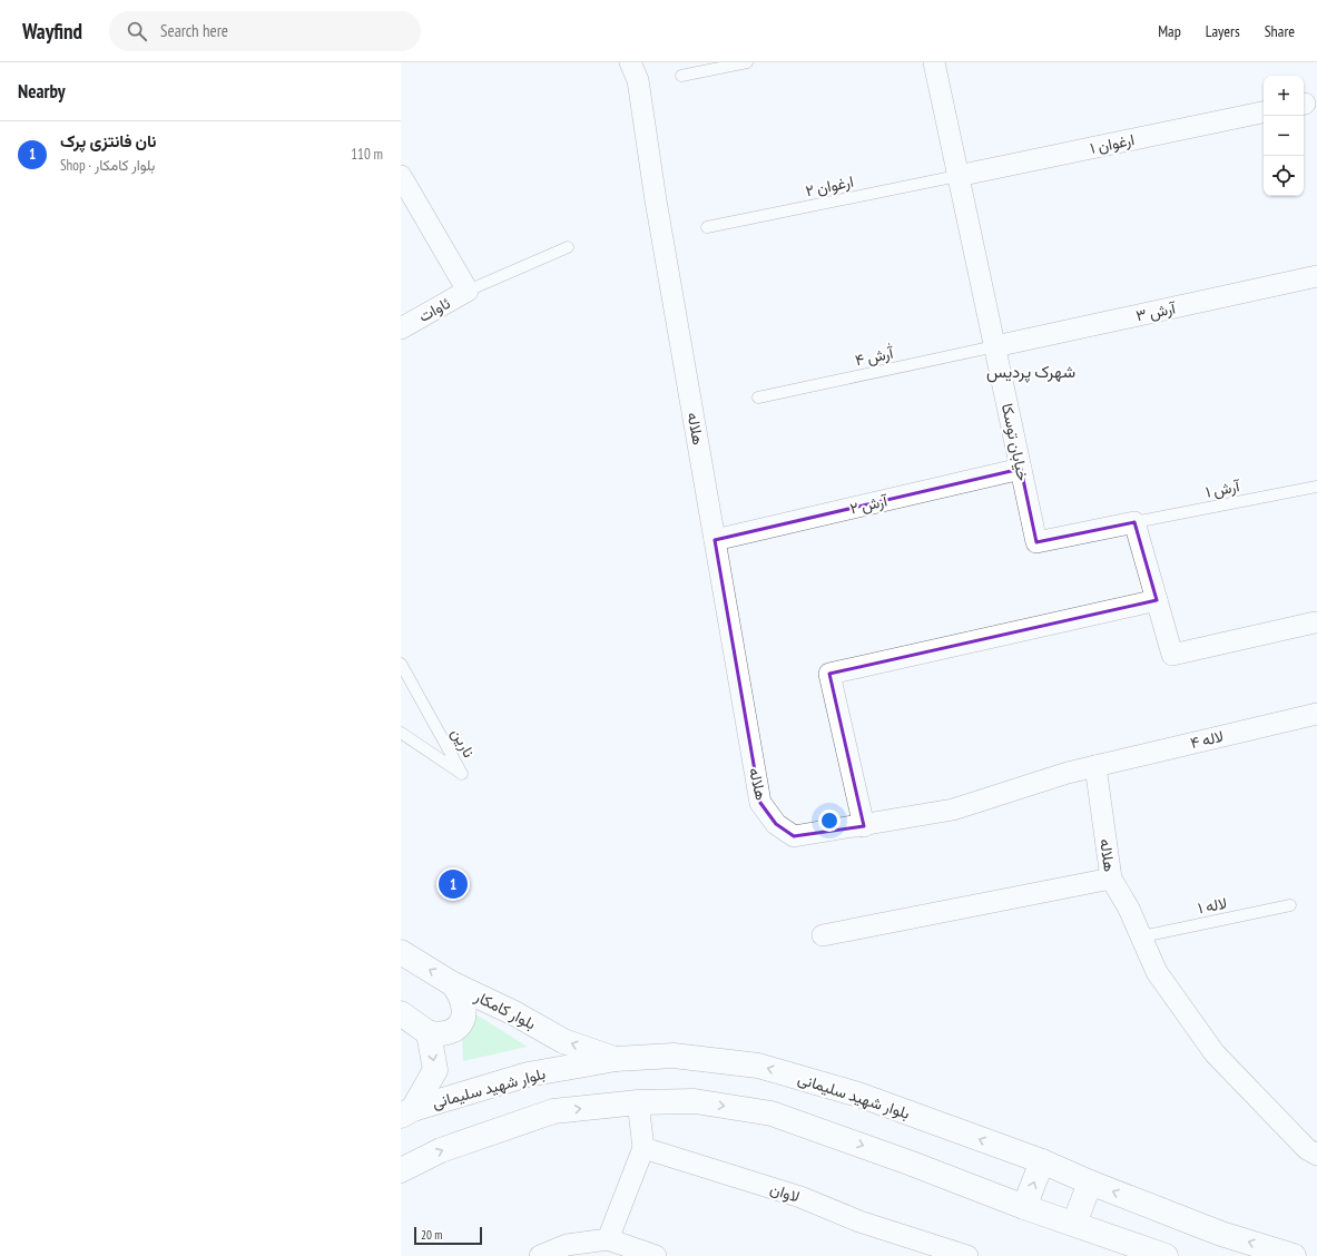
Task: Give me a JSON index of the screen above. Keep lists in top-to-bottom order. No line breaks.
{"streets":{"main road":["بلوار کامکار","بلوار شهید سلیمانی"],"street":["ارغوان ۱","ئاوات","آرش ۳","هلاله","خیابان توسکا","آرش ۲","لاله ۴","لاوان"],"lane":["ارغوان ۲","آٰرش ۴","آرش ۱","نارین","لاله ۱"]},"crossings":[["ارغوان ۱","ارغوان ۲"],["ارغوان ۱","خیابان توسکا"],["ارغوان ۲","خیابان توسکا"],["آرش ۳","آٰرش ۴"],["آرش ۳","خیابان توسکا"],["آٰرش ۴","خیابان توسکا"],["هلاله","آرش ۲"],["هلاله","لاله ۴"],["هلاله","لاله ۱"],["خیابان توسکا","آرش ۱"],["خیابان توسکا","آرش ۲"],["بلوار کامکار","بلوار شهید سلیمانی"]],"one_way":["بلوار کامکار"],"districts":["شهرک پردیس"],"scale_bar":"20 m","page":{"header":"Wayfind","search":"Search here","nav":["Map","Layers","Share"],"heading":"Nearby","map_buttons":["+","−"],"list":[{"mark":"1","name":"نان فانتزی پرک","note":"Shop · بلوار کامکار","value":"110 m"}],"pins":"1","scale":"20 m"}}
